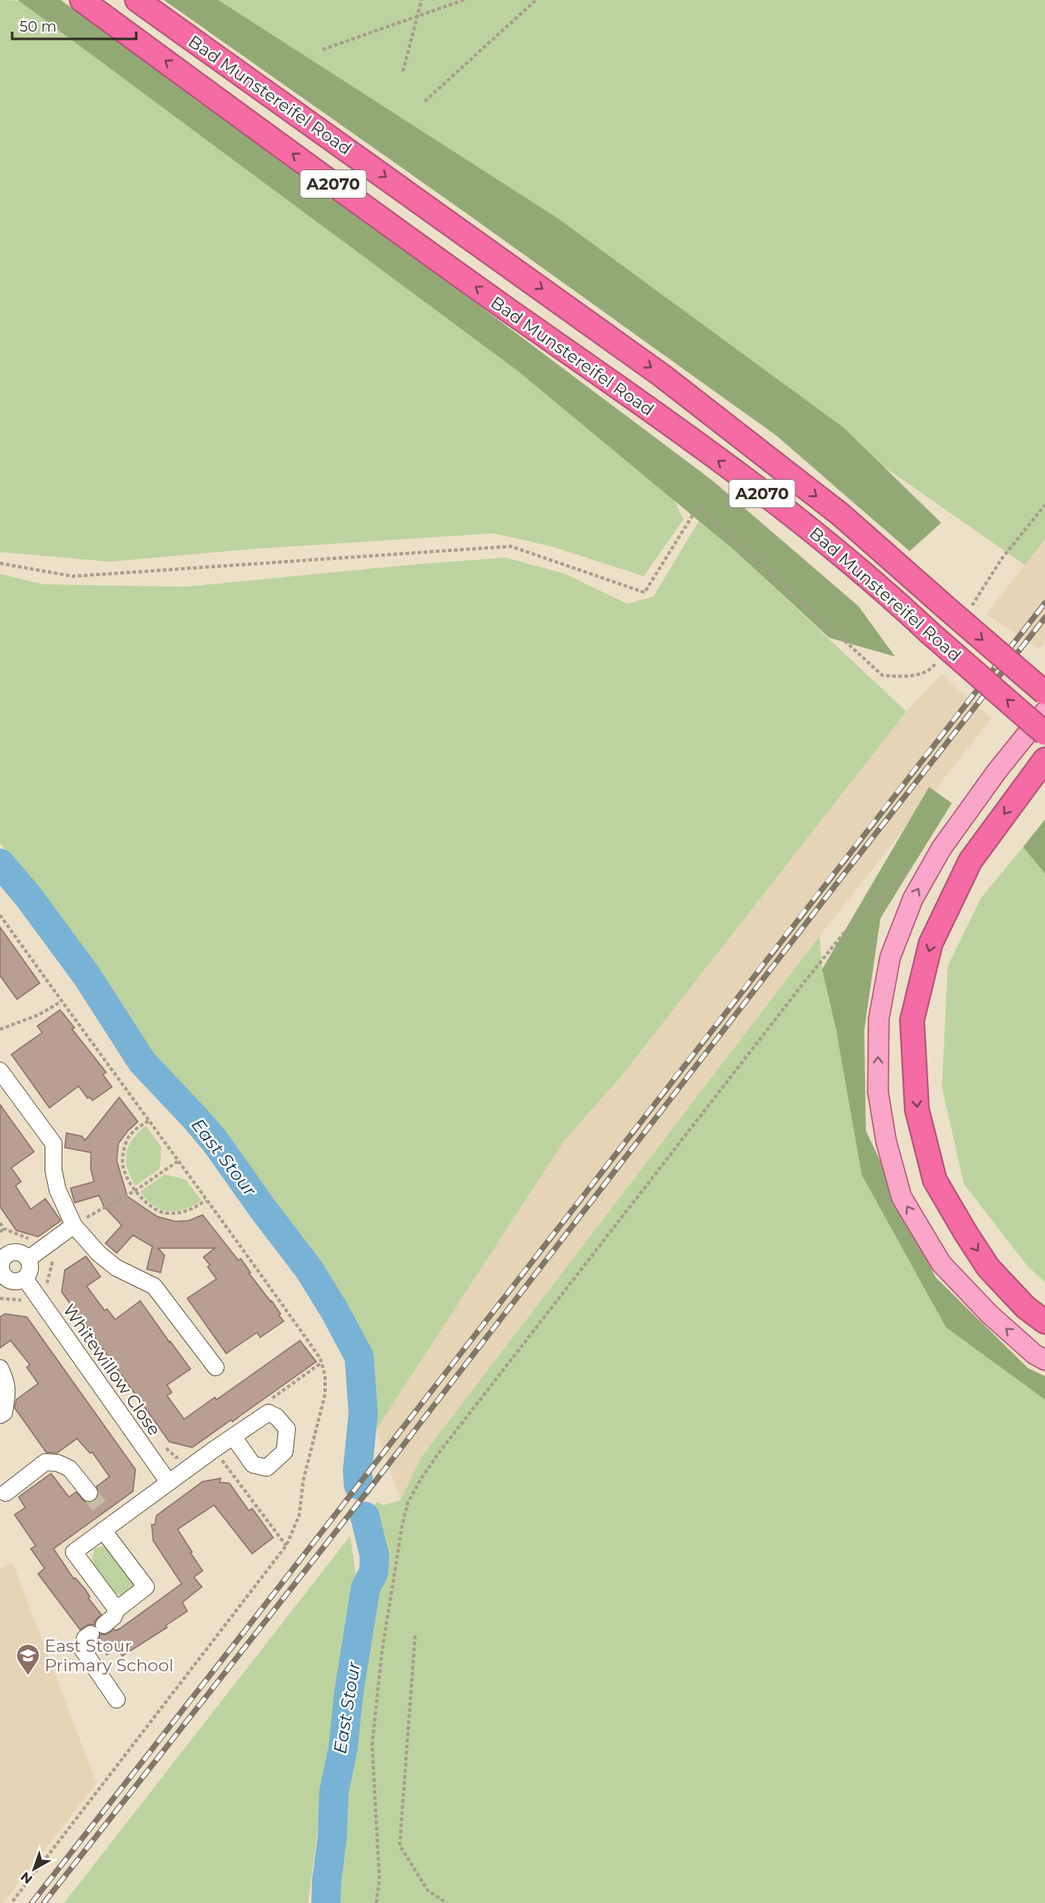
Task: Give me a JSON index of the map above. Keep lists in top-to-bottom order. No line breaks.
{"streets":{"highway":["Bad Munstereifel Road","A2070"],"street":["Whitewillow Close"]},"water":["East Stour"],"places":{"school or university":["East Stour Primary School"]},"scale_bar":"50 m","north":"bottom left"}
